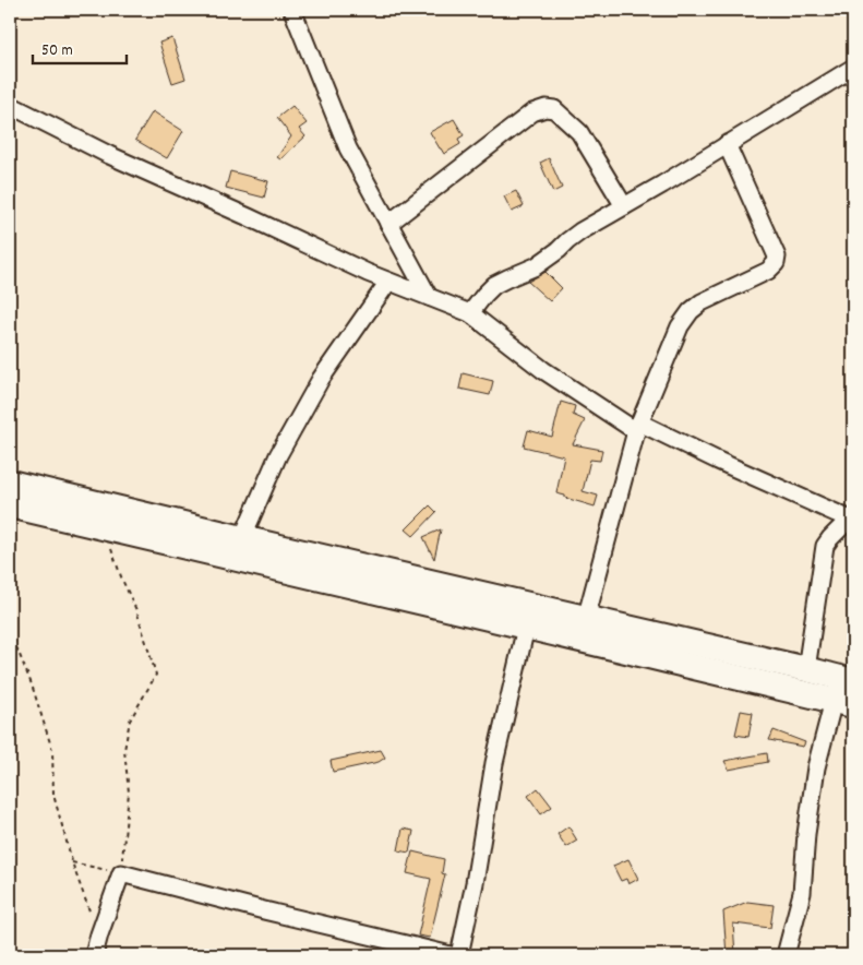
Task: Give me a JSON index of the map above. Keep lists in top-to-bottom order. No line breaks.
{"scale_bar":"50 m"}
